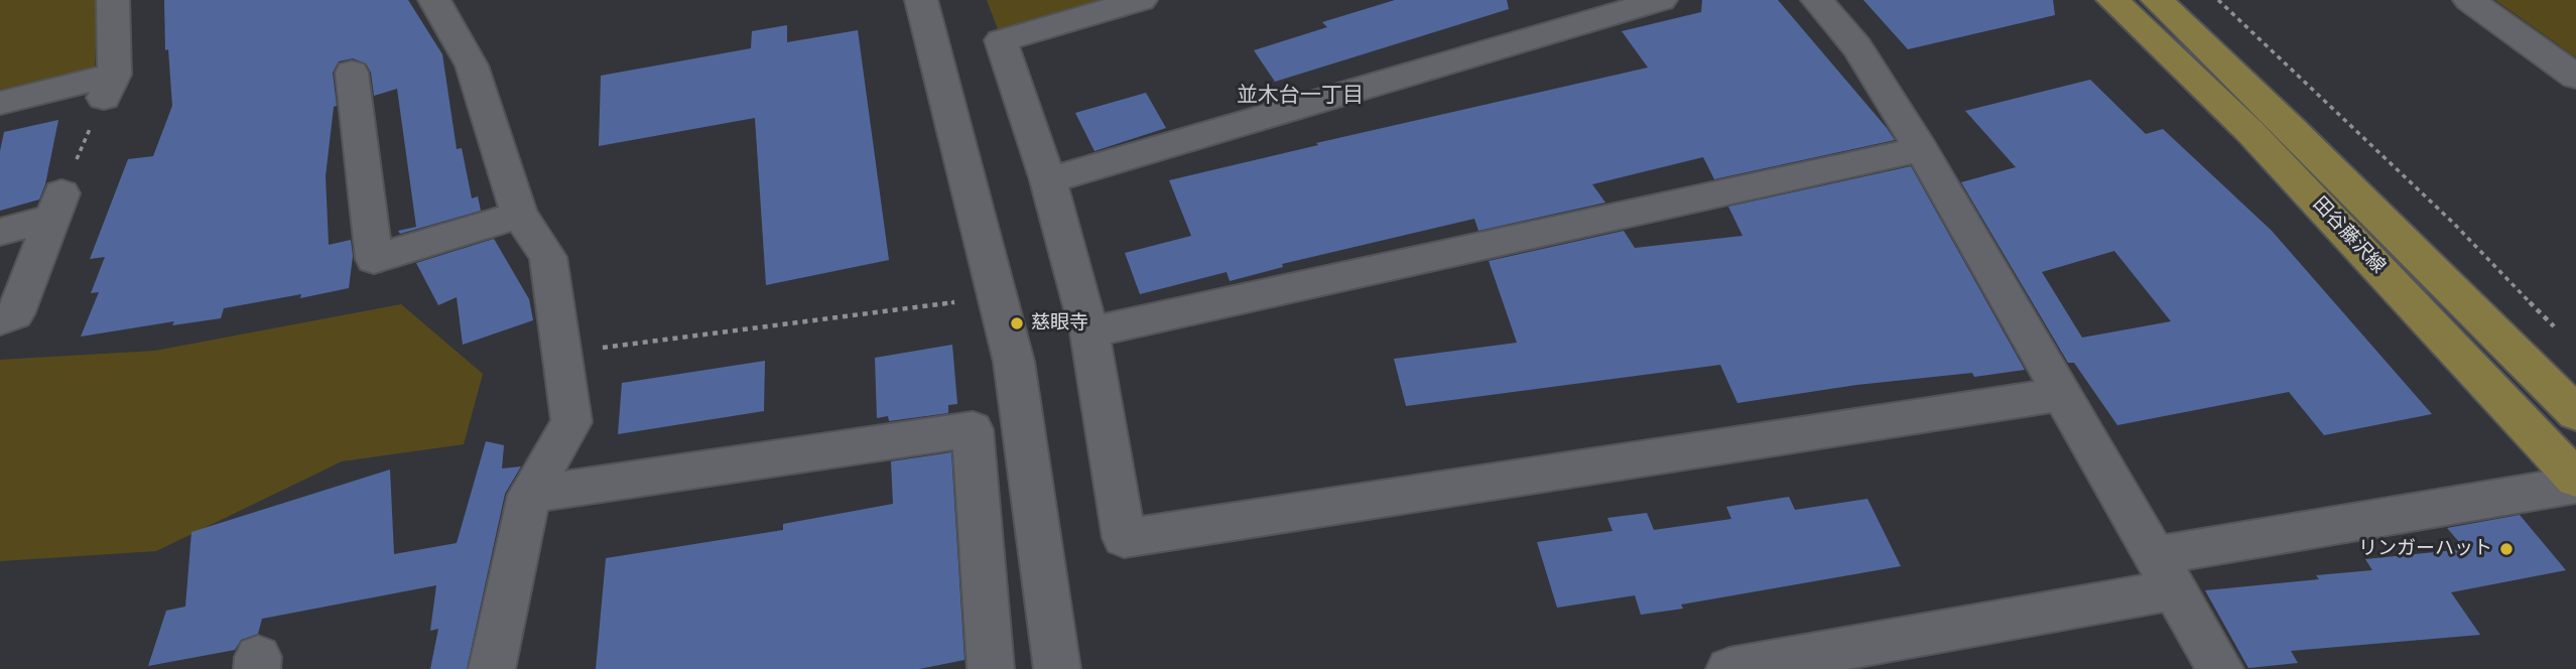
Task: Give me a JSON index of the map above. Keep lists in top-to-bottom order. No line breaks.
{"streets":{"main road":["田谷藤沢線"]},"districts":["並木台一丁目"],"places":["慈眼寺","リンガーハット"]}
